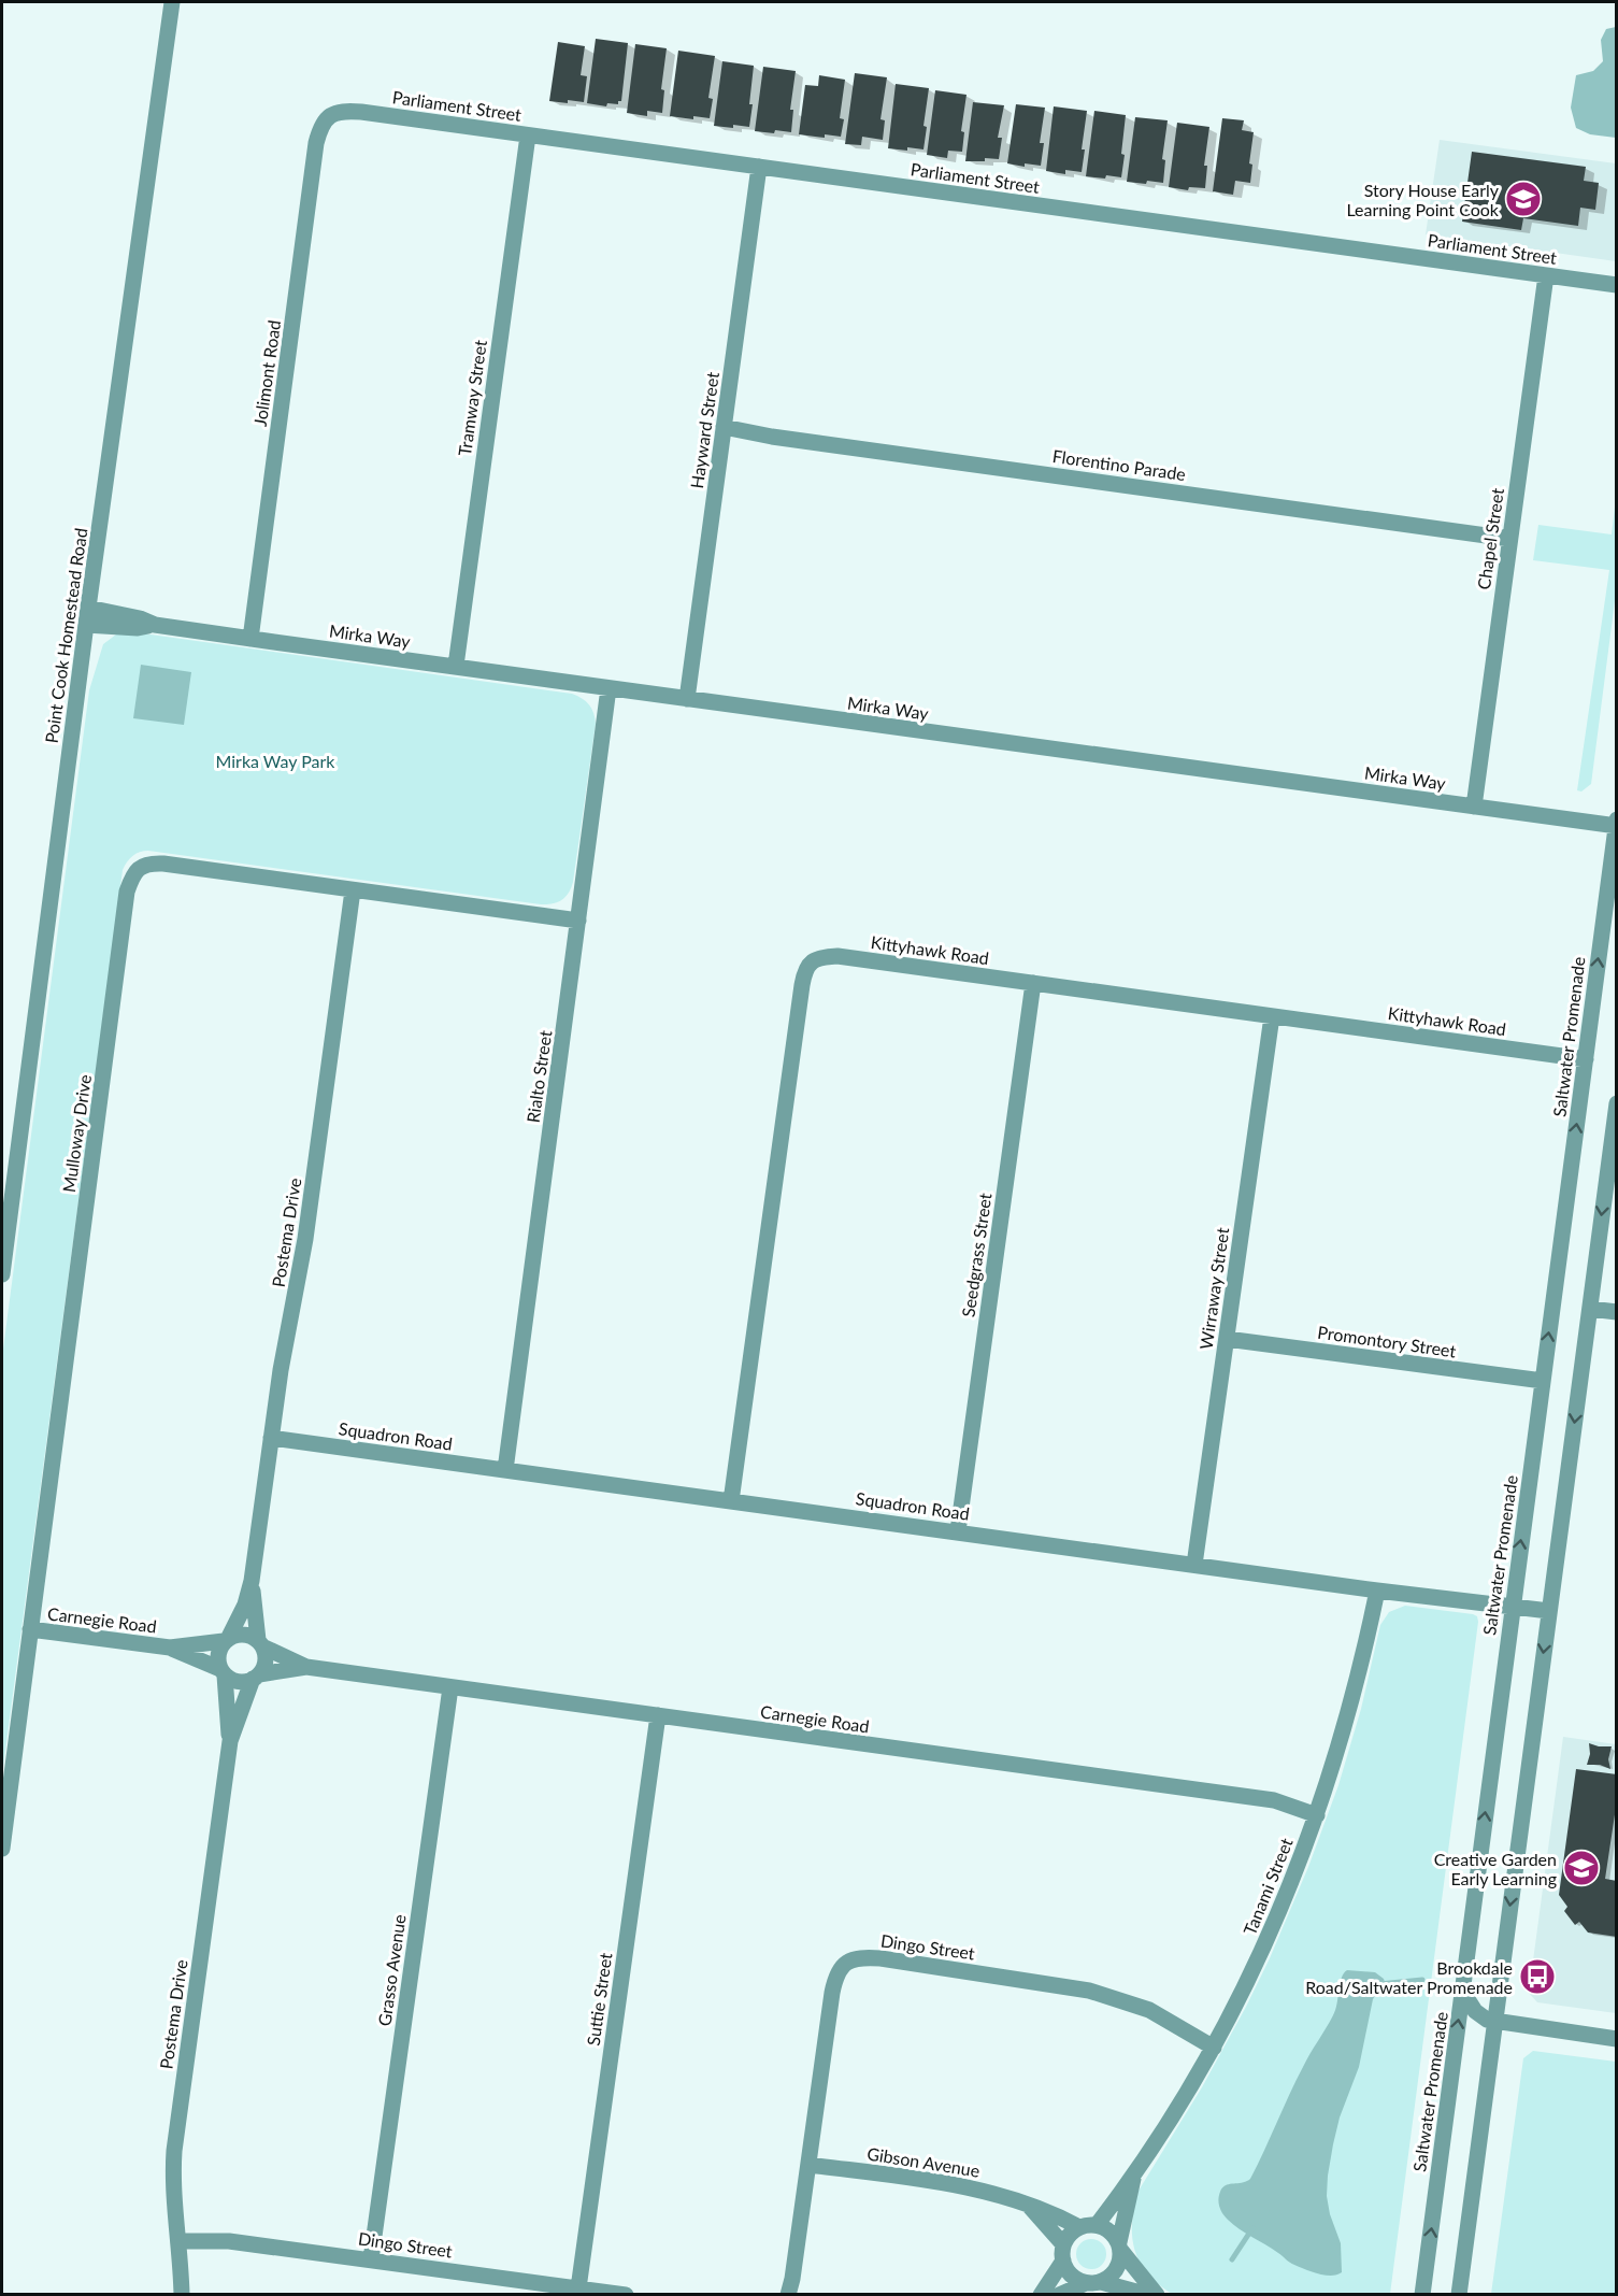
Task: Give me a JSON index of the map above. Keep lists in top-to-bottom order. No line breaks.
{"streets":{"street":["Parliament Street","Jolimont Road","Tramway Street","Hayward Street","Florentino Parade","Chapel Street","Point Cook Homestead Road","Mirka Way","Kittyhawk Road","Saltwater Promenade","Rialto Street","Mulloway Drive","Postema Drive","Seedgrass Street","Wirraway Street","Promontory Street","Squadron Road","Carnegie Road","Tanami Street","Dingo Street","Grasso Avenue","Suttie Street","Gibson Avenue"]},"crossings":[["Parliament Street","Jolimont Road"],["Parliament Street","Tramway Street"],["Parliament Street","Hayward Street"],["Parliament Street","Chapel Street"],["Jolimont Road","Mirka Way"],["Tramway Street","Mirka Way"],["Hayward Street","Florentino Parade"],["Hayward Street","Mirka Way"],["Florentino Parade","Chapel Street"],["Chapel Street","Mirka Way"],["Point Cook Homestead Road","Mirka Way"],["Mirka Way","Saltwater Promenade"],["Mirka Way","Rialto Street"],["Kittyhawk Road","Saltwater Promenade"],["Kittyhawk Road","Seedgrass Street"],["Kittyhawk Road","Wirraway Street"],["Kittyhawk Road","Squadron Road"],["Saltwater Promenade","Promontory Street"],["Saltwater Promenade","Squadron Road"],["Rialto Street","Mulloway Drive"],["Rialto Street","Squadron Road"],["Mulloway Drive","Postema Drive"],["Mulloway Drive","Carnegie Road"],["Postema Drive","Squadron Road"],["Postema Drive","Carnegie Road"],["Postema Drive","Dingo Street"],["Seedgrass Street","Squadron Road"],["Wirraway Street","Promontory Street"],["Wirraway Street","Squadron Road"],["Squadron Road","Tanami Street"],["Carnegie Road","Tanami Street"],["Carnegie Road","Grasso Avenue"],["Carnegie Road","Suttie Street"],["Tanami Street","Dingo Street"],["Tanami Street","Gibson Avenue"],["Dingo Street","Grasso Avenue"],["Dingo Street","Suttie Street"],["Dingo Street","Gibson Avenue"]],"parks":["Mirka Way Park"],"places":{"school or university":["Story House Early Learning Point Cook","Creative Garden Early Learning"],"bus stop":["Brookdale Road/Saltwater Promenade"]}}
